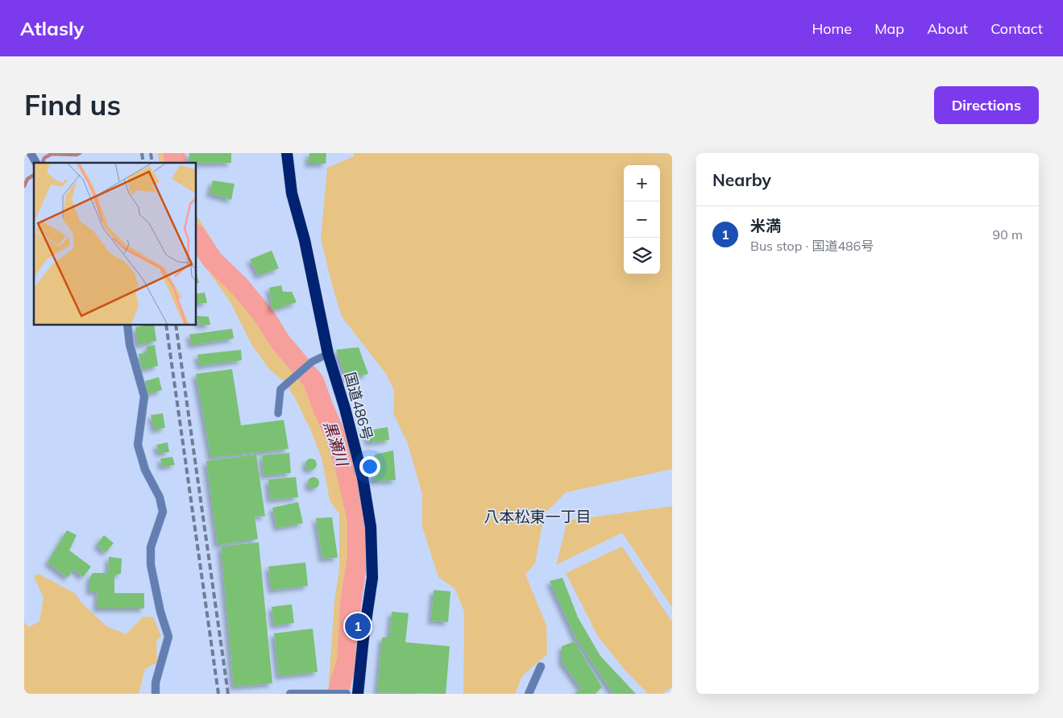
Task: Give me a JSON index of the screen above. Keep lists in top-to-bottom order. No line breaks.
{"streets":{"highway":["国道486号"]},"districts":["八本松東一丁目"],"water":["黒瀬川"],"page":{"header":"Atlasly","nav":["Home","Map","About","Contact"],"buttons":"Directions","title":"Find us","heading":"Nearby","map_buttons":["+","−"],"list":[{"mark":"1","name":"米満","note":"Bus stop · 国道486号","value":"90 m"}],"pins":"1"}}
